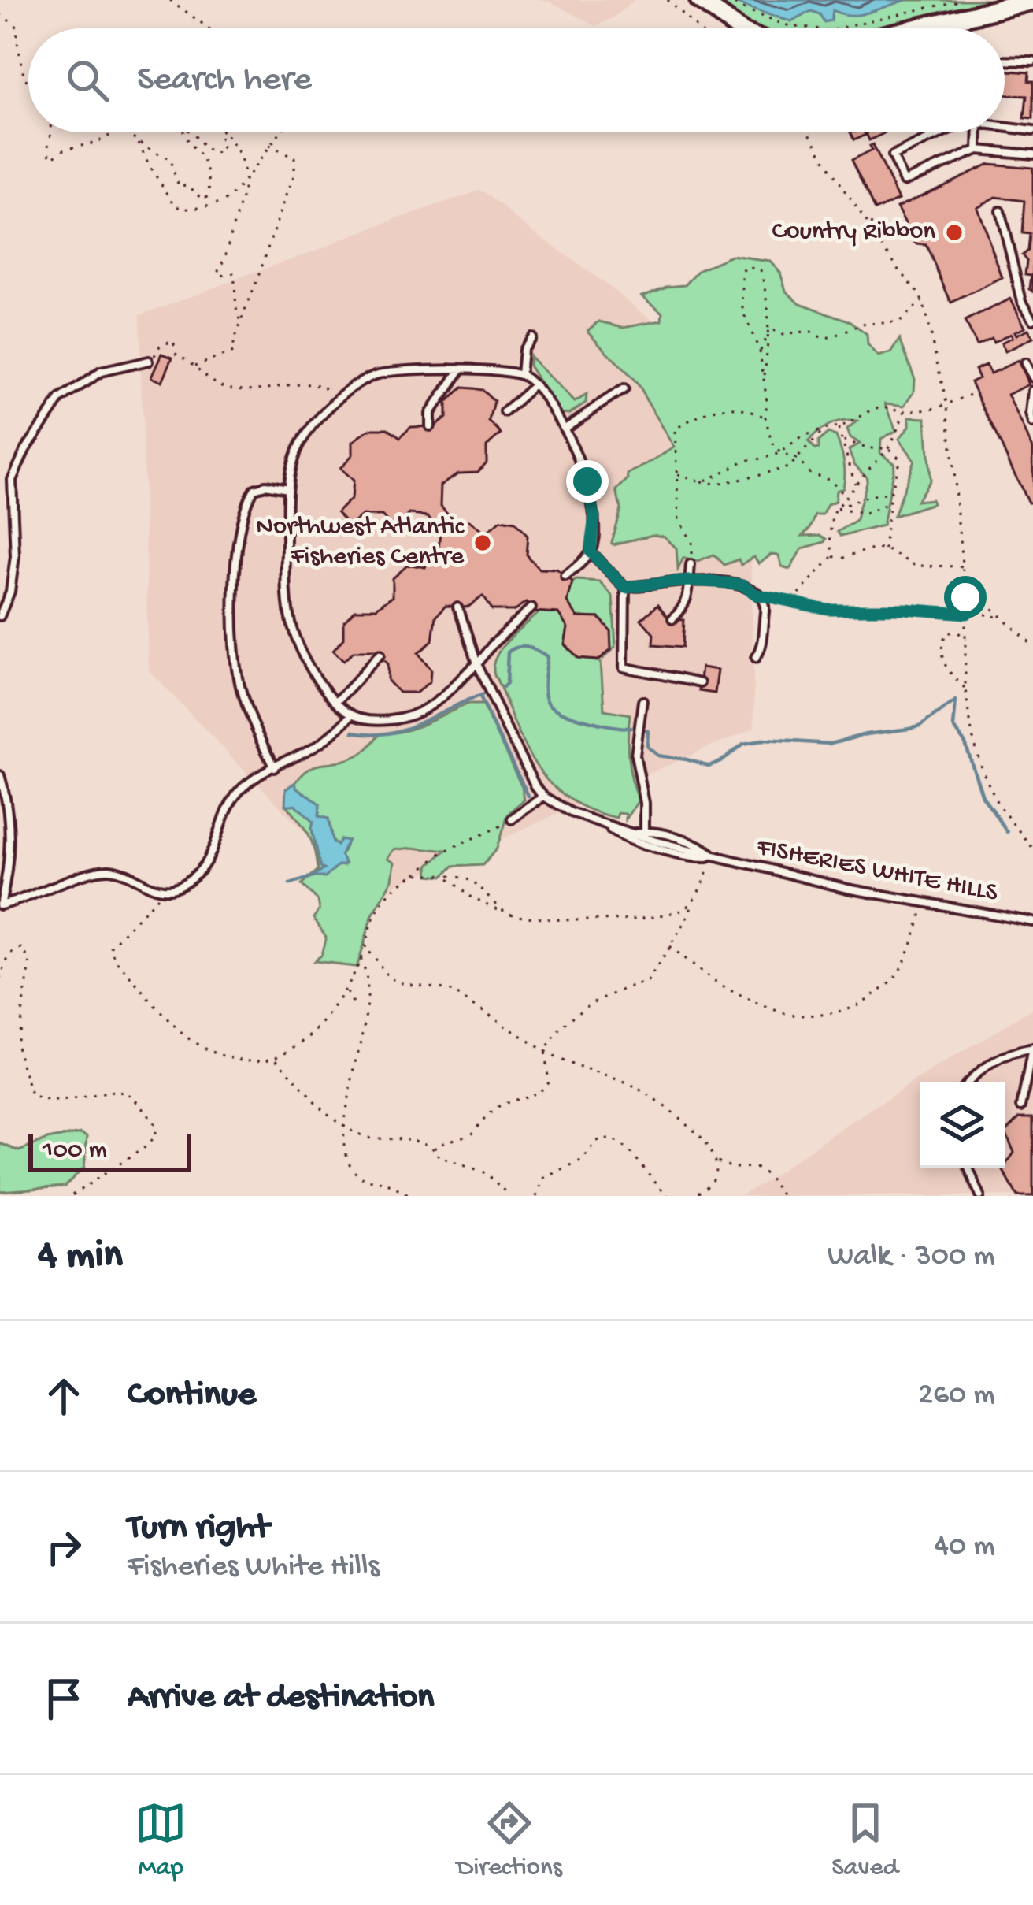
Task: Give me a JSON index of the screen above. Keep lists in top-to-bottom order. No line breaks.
{"streets":{"lane":["FISHERIES WHITE HILLS"]},"places":["Country Ribbon","Northwest Atlantic Fisheries Centre"],"scale_bar":"100 m","page":{"search":"Search here","scale":"100 m","heading":["4 min","Walk · 300 m"],"list":[["Continue","260 m"],["Turn right","Fisheries White Hills","40 m"],"Arrive at destination"],"nav":["Map","Directions","Saved"]}}
